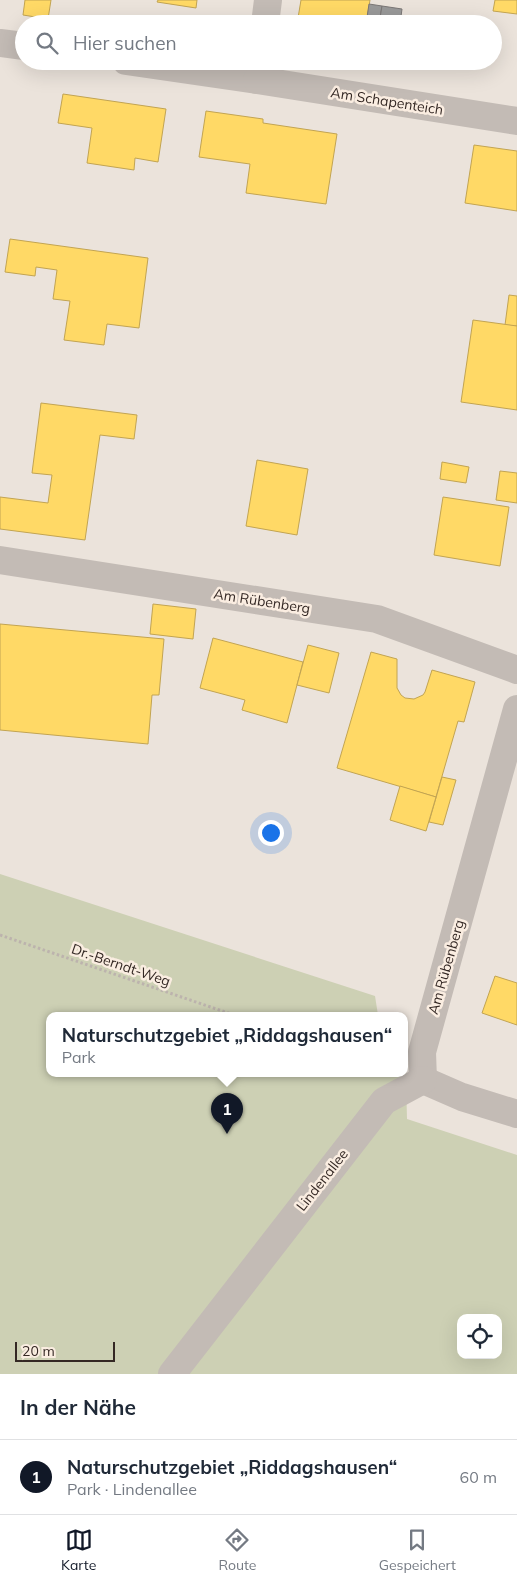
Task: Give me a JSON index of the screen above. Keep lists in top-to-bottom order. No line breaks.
{"streets":{"street":["Am Schapenteich","Am Rübenberg","Lindenallee"],"path":["Dr.-Berndt-Weg"]},"crossings":[["Am Rübenberg","Lindenallee"]],"scale_bar":"20 m","page":{"search":"Hier suchen","popup":["Naturschutzgebiet „Riddagshausen“","Park"],"pins":"1","scale":"20 m","heading":"In der Nähe","list":[{"mark":"1","name":"Naturschutzgebiet „Riddagshausen“","note":"Park · Lindenallee","value":"60 m"}],"nav":["Karte","Route","Gespeichert"]}}
